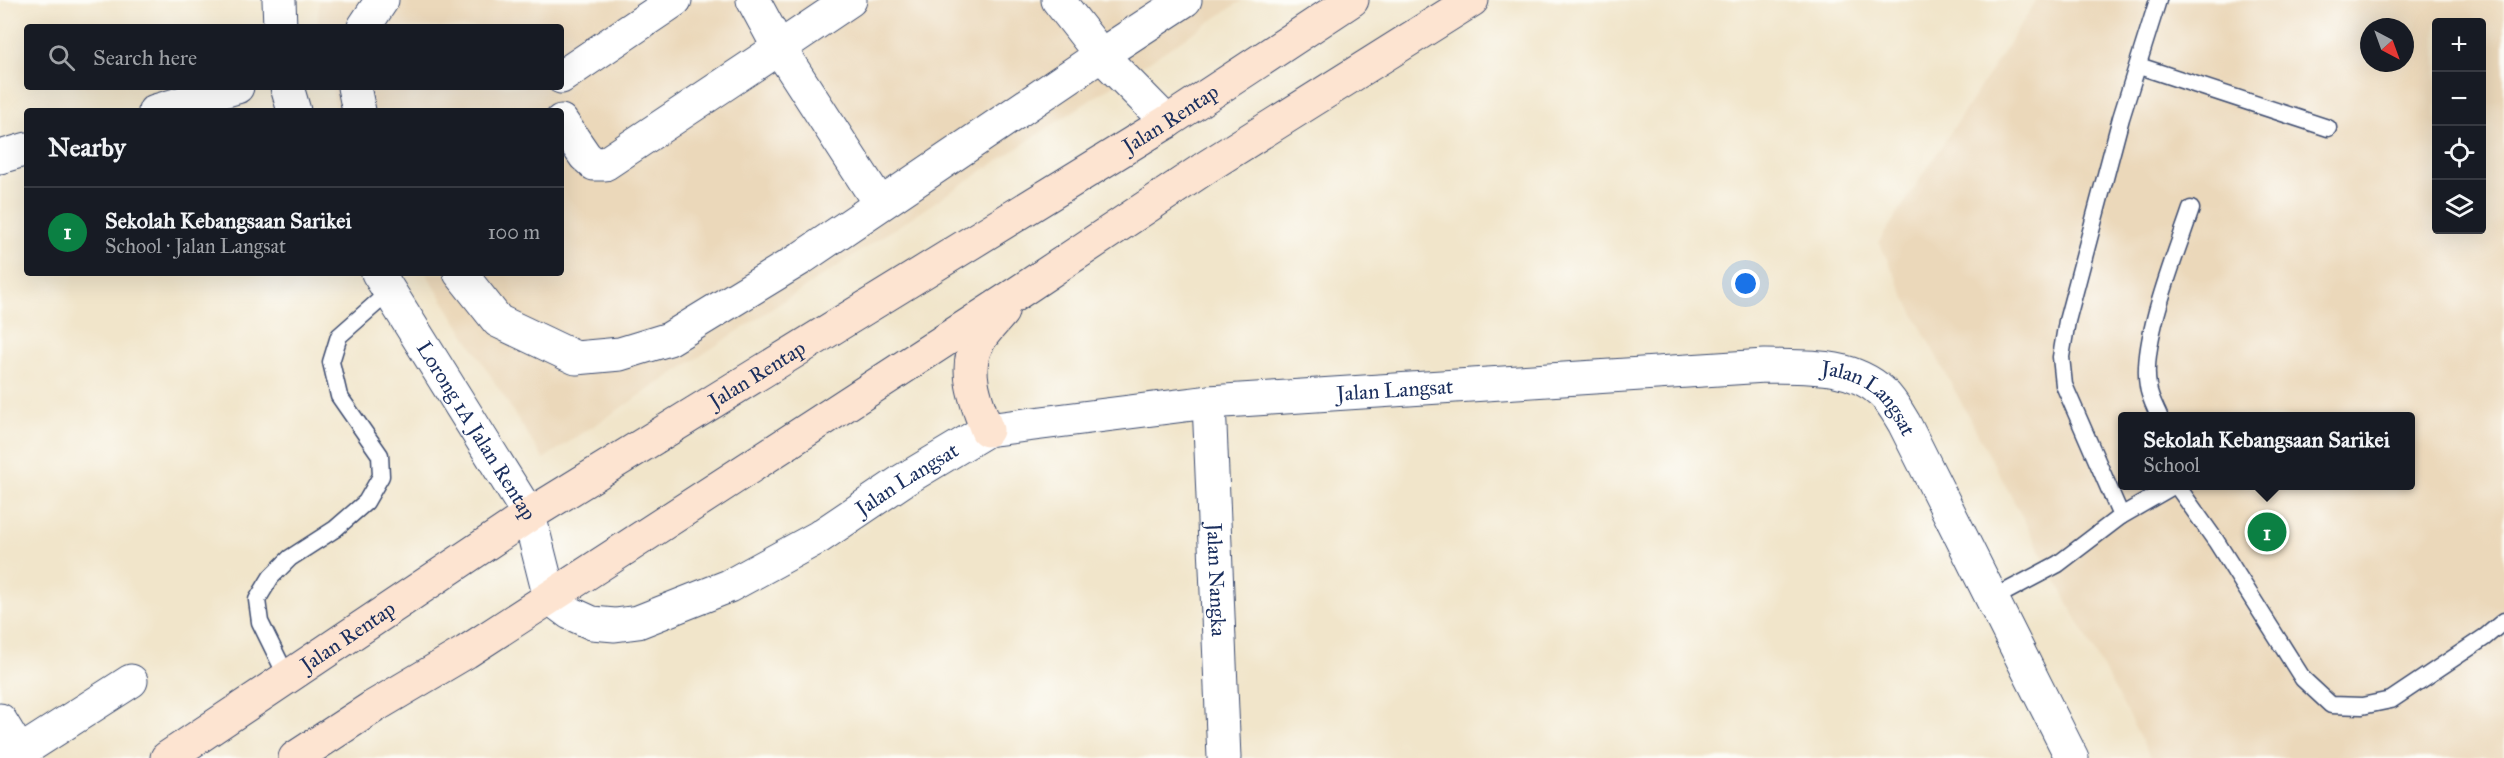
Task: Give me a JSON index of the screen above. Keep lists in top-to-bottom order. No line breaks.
{"streets":{"main road":["Jalan Rentap"],"street":["Jalan Langsat","Lorong 1A Jalan Rentap","Jalan Nangka"]},"crossings":[["Jalan Rentap","Lorong 1A Jalan Rentap"],["Jalan Langsat","Lorong 1A Jalan Rentap"],["Jalan Langsat","Jalan Nangka"]],"north":"bottom right","page":{"map_buttons":["+","−"],"search":"Search here","heading":"Nearby","list":[{"mark":"1","name":"Sekolah Kebangsaan Sarikei","note":"School · Jalan Langsat","value":"100 m"}],"popup":["Sekolah Kebangsaan Sarikei","School"],"pins":"1"}}
